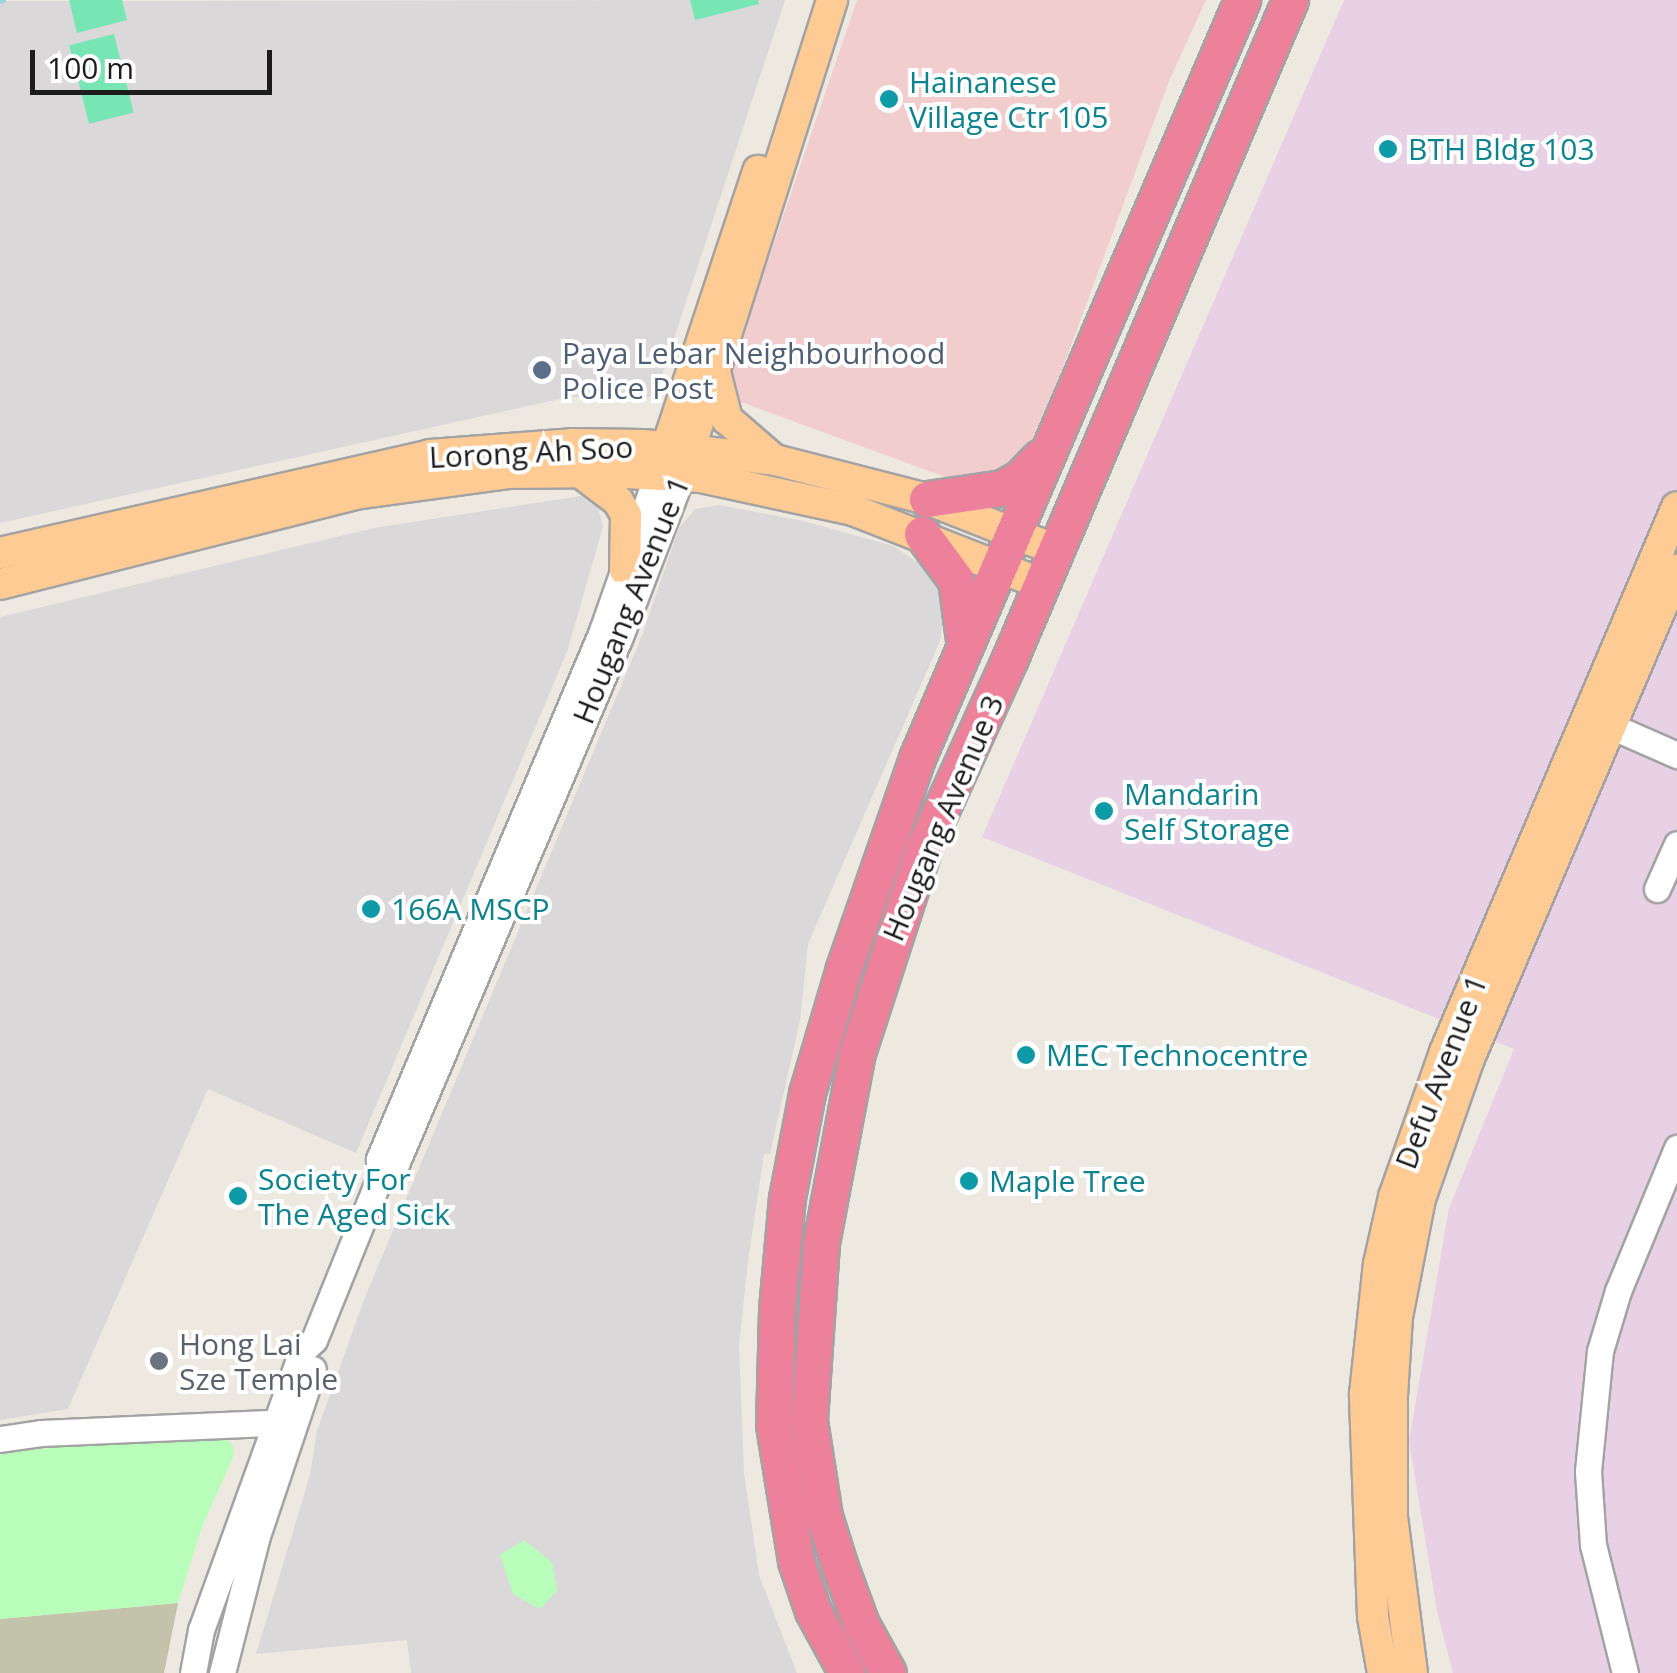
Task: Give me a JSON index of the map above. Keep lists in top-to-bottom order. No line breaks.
{"streets":{"highway":["Hougang Avenue 3"],"main road":["Lorong Ah Soo","Hougang Avenue 1","Defu Avenue 1"]},"crossings":[["Lorong Ah Soo","Hougang Avenue 1"],["Lorong Ah Soo","Hougang Avenue 3"]],"places":["Hainanese Village Ctr 105","BTH Bldg 103","Paya Lebar Neighbourhood Police Post","Mandarin Self Storage","166A MSCP","MEC Technocentre","Maple Tree","Society For The Aged Sick","Hong Lai Sze Temple"],"scale_bar":"100 m"}
